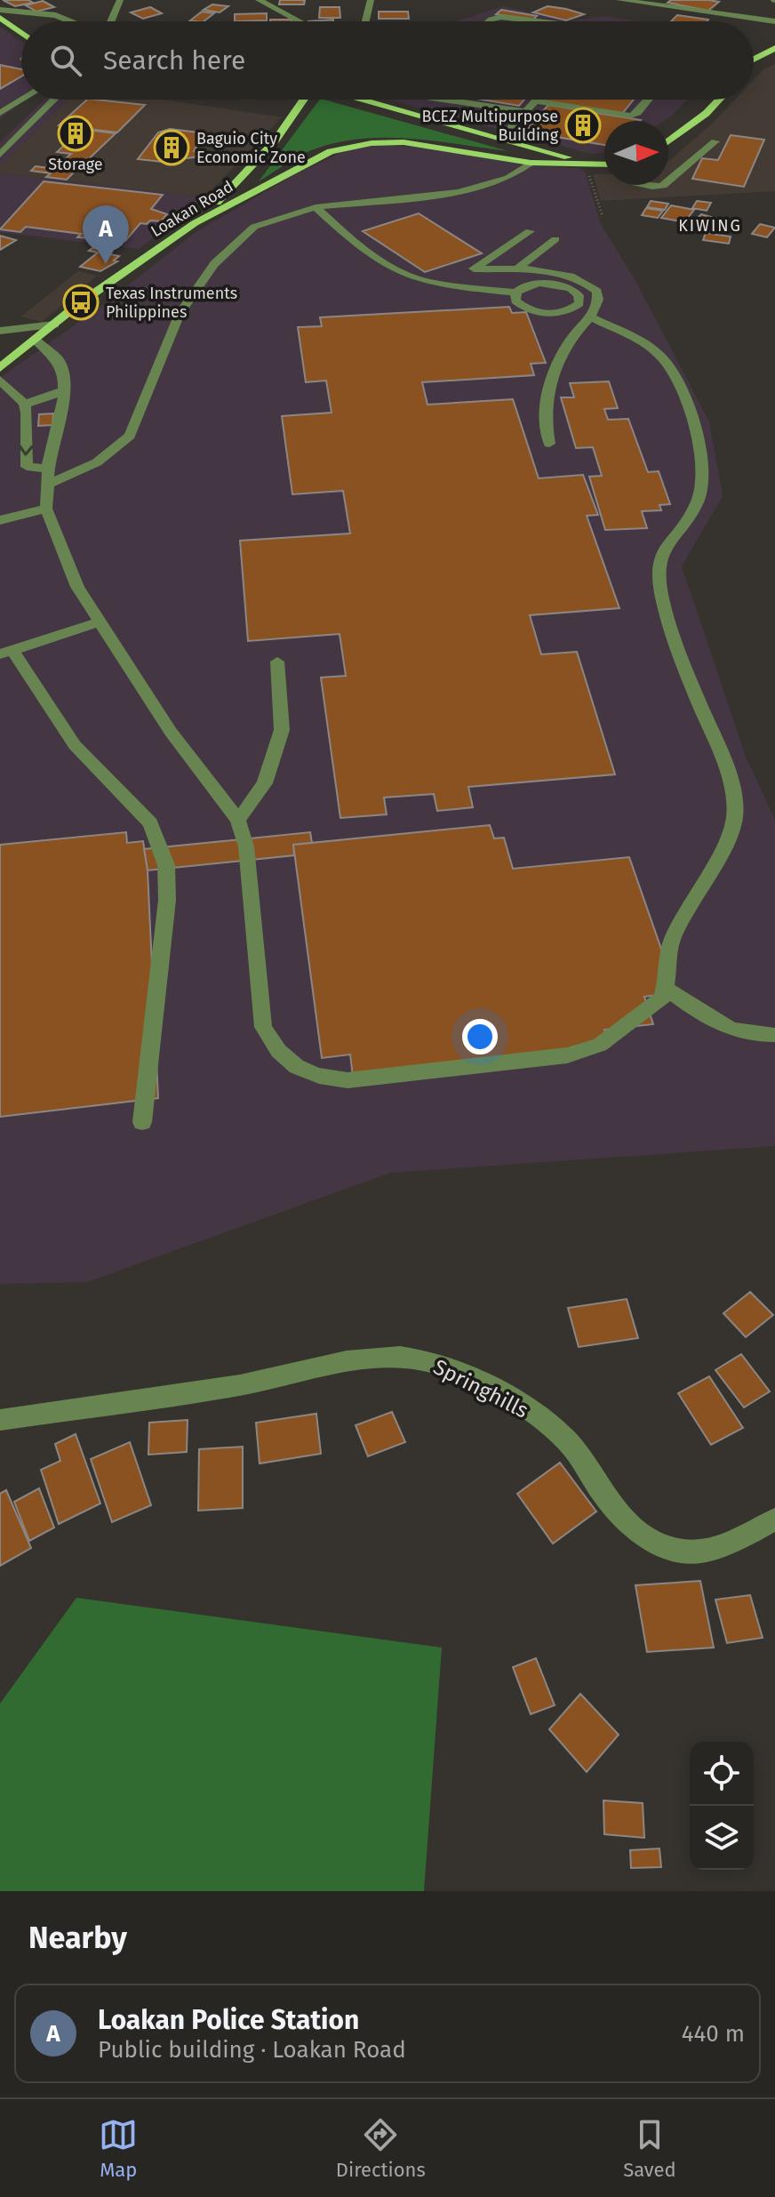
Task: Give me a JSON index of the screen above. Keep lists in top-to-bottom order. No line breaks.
{"streets":{"main road":["Loakan Road"],"street":["Springhills"]},"districts":["KIWING"],"places":{"building":["BCEZ Multipurpose Building","Storage","Baguio City Economic Zone"],"bus stop":["Texas Instruments Philippines"]},"north":"right","page":{"search":"Search here","pins":"A","heading":"Nearby","list":[{"mark":"A","name":"Loakan Police Station","note":"Public building · Loakan Road","value":"440 m"}],"nav":["Map","Directions","Saved"]}}
